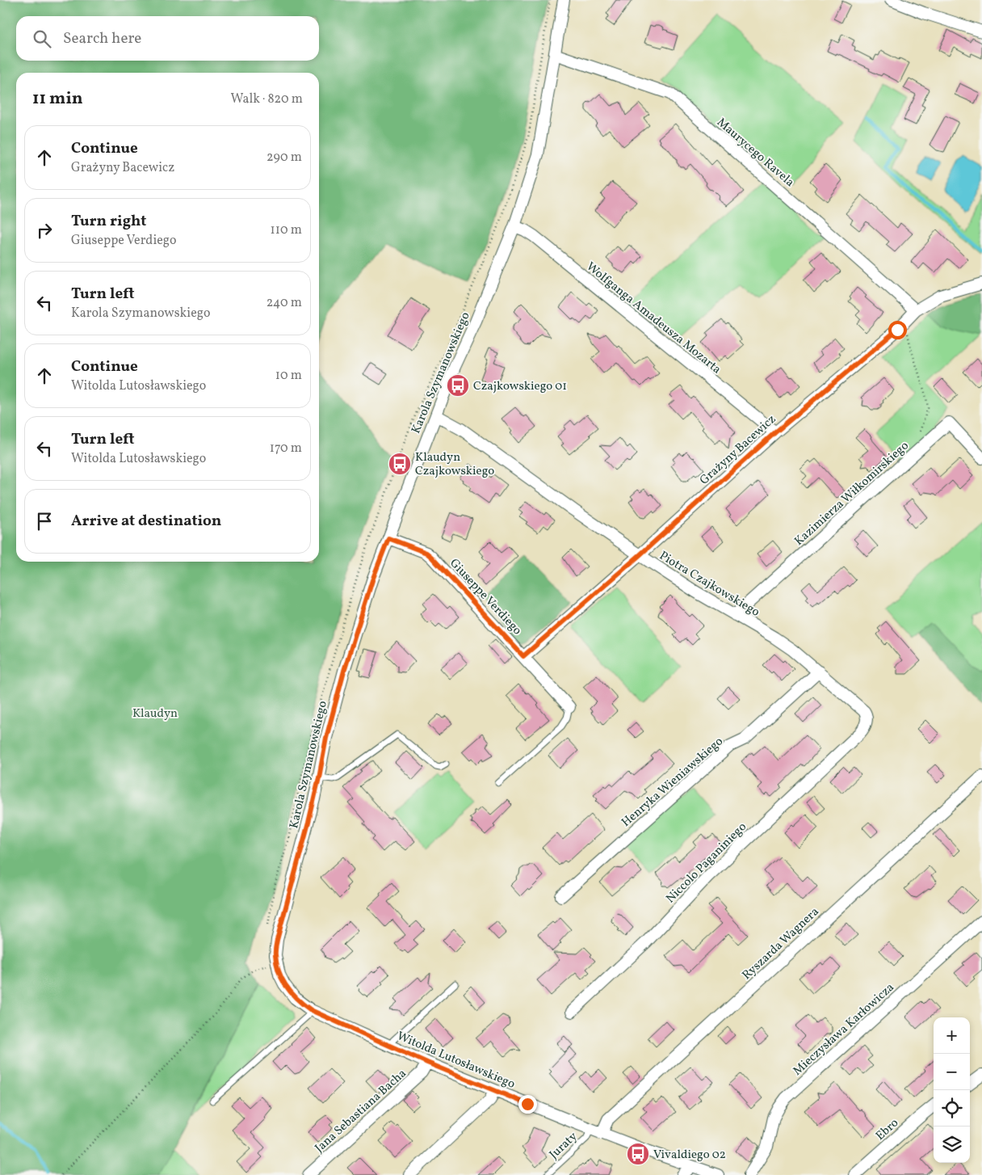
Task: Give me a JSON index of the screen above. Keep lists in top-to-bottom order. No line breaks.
{"streets":{"street":["Maurycego Ravela","Wolfganga Amadeusza Mozarta","Karola Szymanowskiego","Grażyny Bacewicz","Kazimierza Wiłkomirskiego","Piotra Czajkowskiego","Giuseppe Verdiego","Henryka Wieniawskiego","Niccolo Paganiniego","Ryszarda Wagnera","Mieczysława Karłowicza","Witolda Lutosławskiego","Jana Sebastiana Bacha","Ebro"],"lane":["Juraty"]},"crossings":[["Maurycego Ravela","Karola Szymanowskiego"],["Maurycego Ravela","Grażyny Bacewicz"],["Wolfganga Amadeusza Mozarta","Karola Szymanowskiego"],["Wolfganga Amadeusza Mozarta","Grażyny Bacewicz"],["Karola Szymanowskiego","Piotra Czajkowskiego"],["Karola Szymanowskiego","Giuseppe Verdiego"],["Karola Szymanowskiego","Witolda Lutosławskiego"],["Grażyny Bacewicz","Piotra Czajkowskiego"],["Grażyny Bacewicz","Giuseppe Verdiego"],["Kazimierza Wiłkomirskiego","Piotra Czajkowskiego"],["Piotra Czajkowskiego","Henryka Wieniawskiego"],["Piotra Czajkowskiego","Niccolo Paganiniego"],["Ryszarda Wagnera","Witolda Lutosławskiego"],["Ryszarda Wagnera","Juraty"],["Witolda Lutosławskiego","Jana Sebastiana Bacha"],["Witolda Lutosławskiego","Juraty"]],"parks":["Klaudyn"],"places":{"bus stop":["Czajkowskiego 01","Klaudyn Czajkowskiego","Vivaldiego 02"]},"page":{"search":"Search here","heading":["11 min","Walk · 820 m"],"list":[["Continue","Grażyny Bacewicz","290 m"],["Turn right","Giuseppe Verdiego","110 m"],["Turn left","Karola Szymanowskiego","240 m"],["Continue","Witolda Lutosławskiego","10 m"],["Turn left","Witolda Lutosławskiego","170 m"],"Arrive at destination"],"map_buttons":["+","−"]}}
